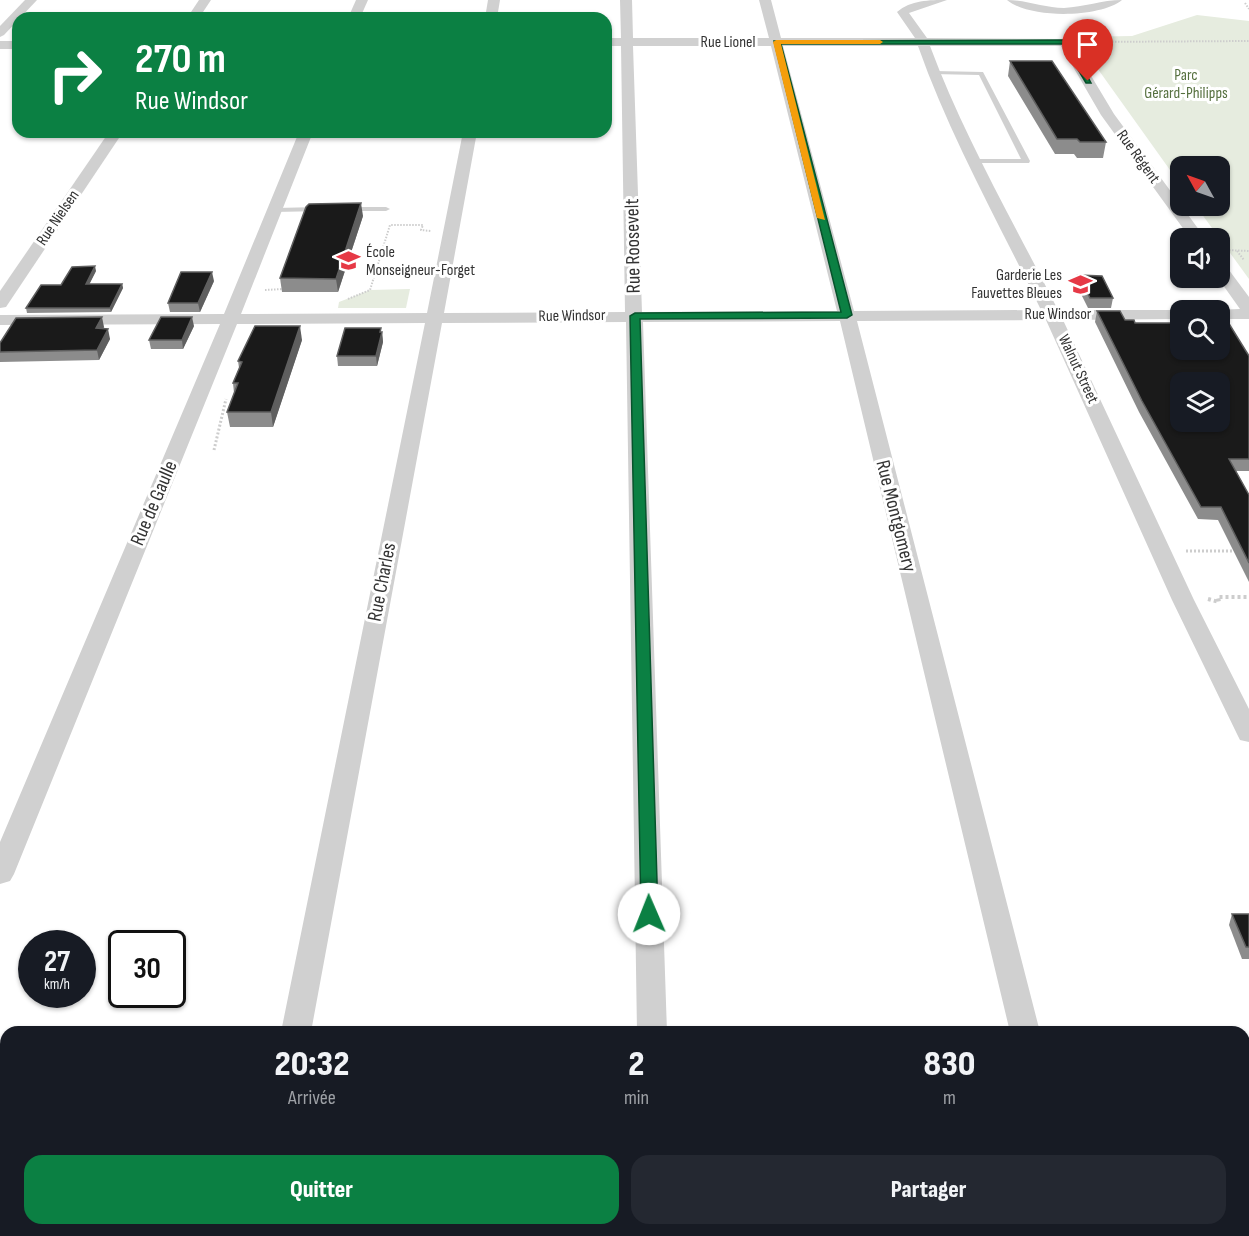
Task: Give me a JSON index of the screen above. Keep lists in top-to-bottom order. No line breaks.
{"streets":{"street":["Rue Lionel","Rue Régent","Rue Nielsen","Rue Roosevelt","Rue Windsor","Walnut Street","Rue de Gaulle","Rue Montgomery","Rue Charles"]},"crossings":[["Rue Lionel","Rue Régent"],["Rue Lionel","Rue Roosevelt"],["Rue Lionel","Walnut Street"],["Rue Lionel","Rue Montgomery"],["Rue Roosevelt","Rue Windsor"],["Rue Windsor","Walnut Street"],["Rue Windsor","Rue de Gaulle"],["Rue Windsor","Rue Montgomery"],["Rue Windsor","Rue Charles"]],"parks":["Parc Gérard-Philipps"],"places":{"school or university":["École Monseigneur-Forget","Garderie Les Fauvettes Bleues"]},"north":"top left","page":{"turn":["270 m","Rue Windsor"],"speed":"27 km/h","limit":"30","eta":["20:32","Arrivée","2","min","830","m"],"buttons":["Quitter","Partager"]}}
